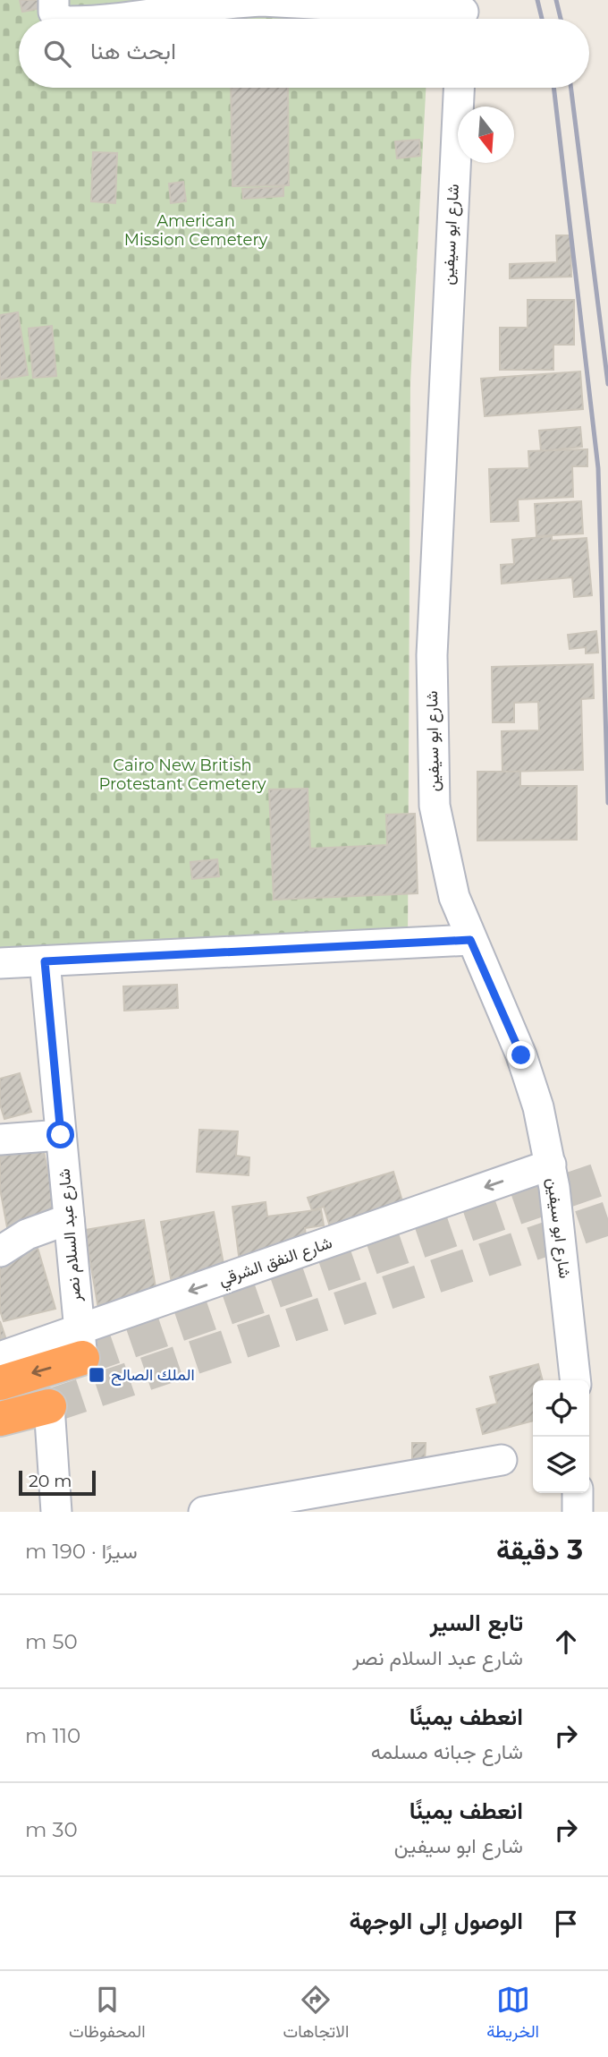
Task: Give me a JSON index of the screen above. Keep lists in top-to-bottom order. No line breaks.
{"streets":{"street":["شارع ابو سيفين","شارع عبد السلام نصر","شارع النفق الشرقي"]},"crossings":[["شارع ابو سيفين","شارع النفق الشرقي"],["شارع عبد السلام نصر","شارع النفق الشرقي"]],"parks":["American Mission Cemetery","Cairo New British Protestant Cemetery"],"places":{"transit":["الملك الصالح"]},"scale_bar":"20 m","north":"bottom","page":{"search":"ابحث هنا","scale":"20 m","heading":["3 دقيقة","سيرًا · 190 m"],"list":[["تابع السير","شارع عبد السلام نصر","50 m"],["انعطف يمينًا","شارع جبانه مسلمه","110 m"],["انعطف يمينًا","شارع ابو سيفين","30 m"],"الوصول إلى الوجهة"],"nav":["الخريطة","الاتجاهات","المحفوظات"]}}
